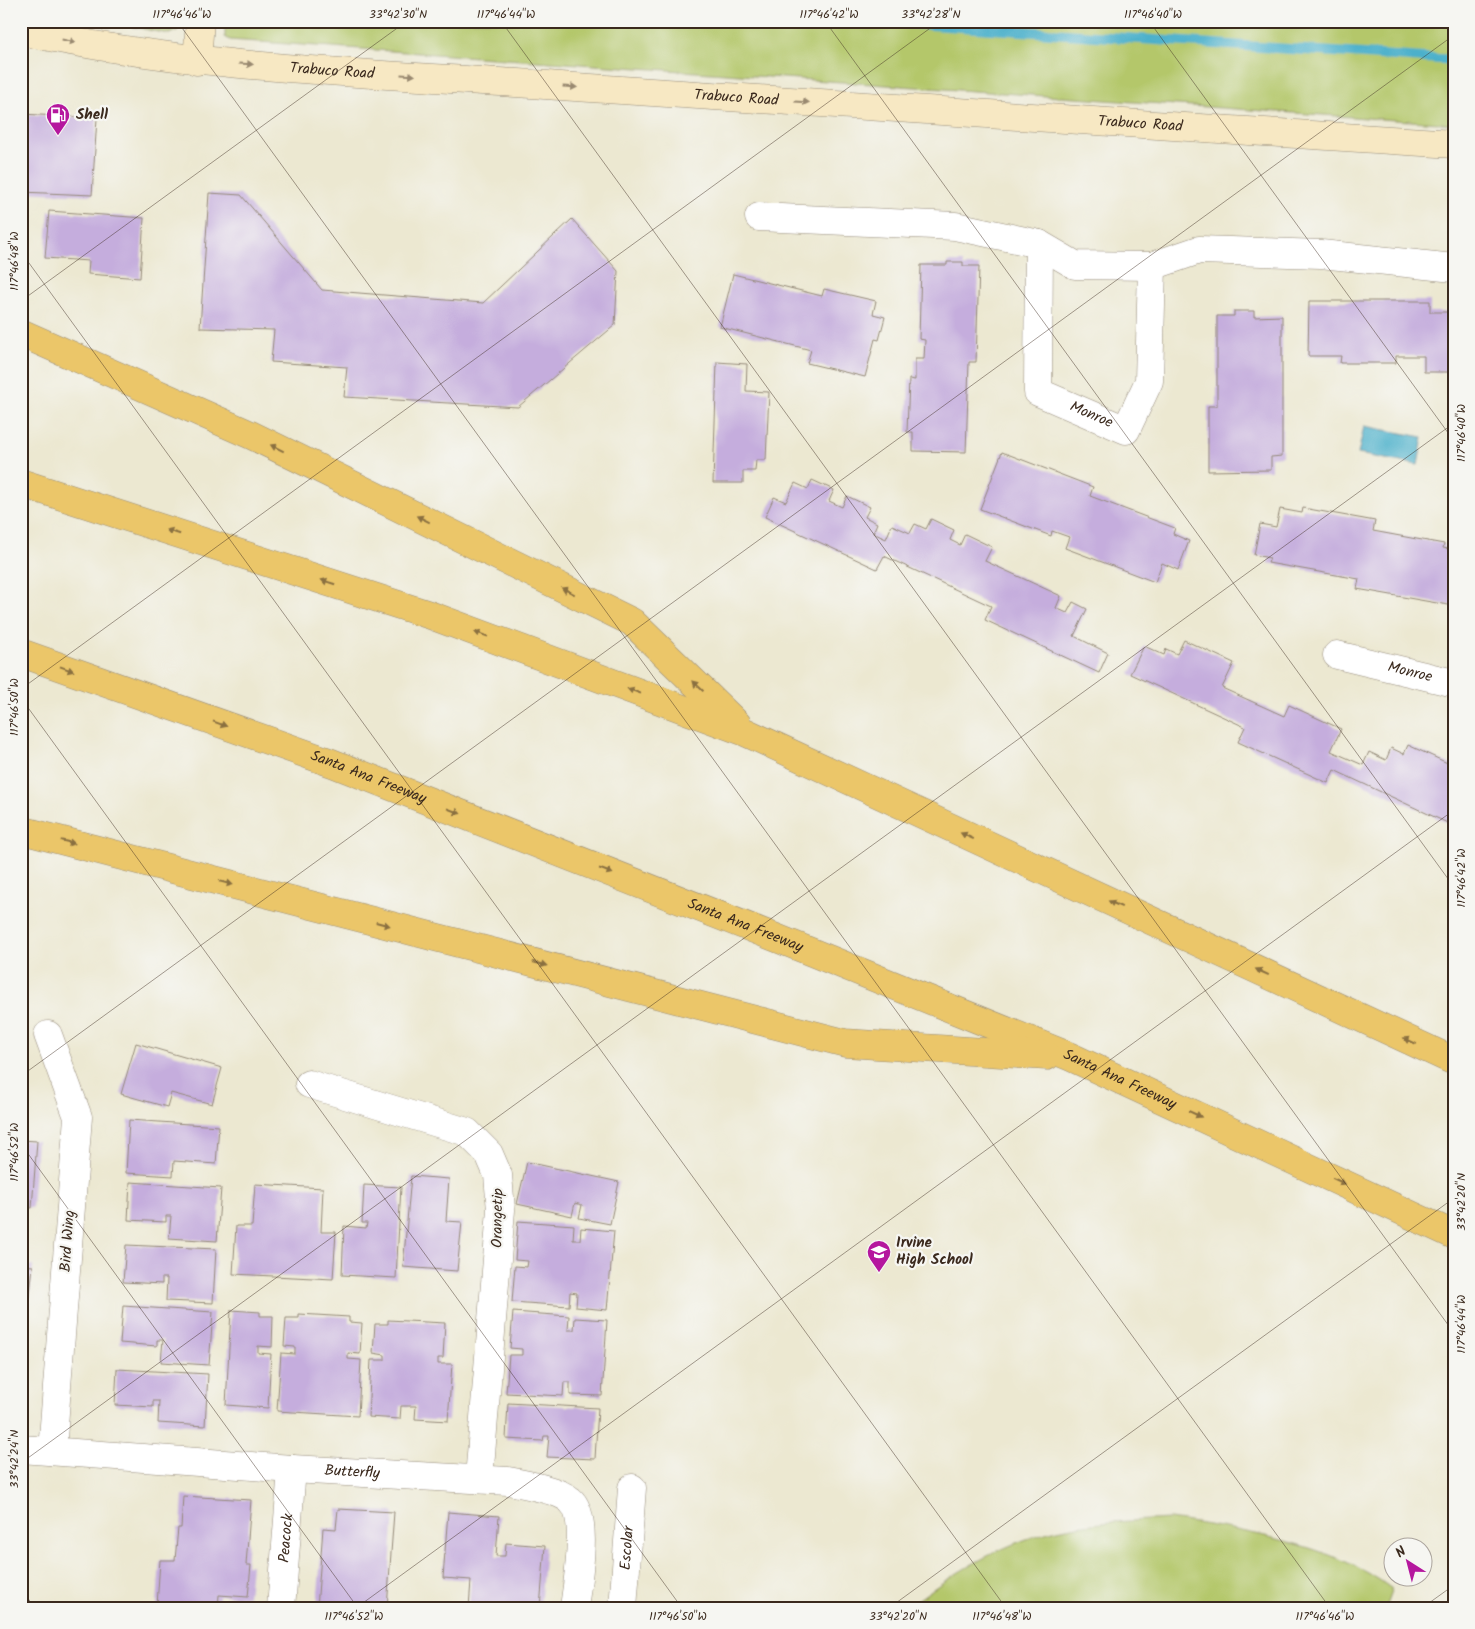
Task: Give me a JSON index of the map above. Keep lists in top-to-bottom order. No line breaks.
{"streets":{"highway":["Santa Ana Freeway"],"main road":["Trabuco Road"],"street":["Monroe","Orangetip","Bird Wing","Butterfly","Peacock","Escolar"]},"crossings":[["Orangetip","Butterfly"],["Bird Wing","Butterfly"],["Butterfly","Peacock"]],"one_way":["Trabuco Road"],"places":{"fuel station":["Shell"],"school or university":["Irvine High School"]},"north":"top left","coordinates":["117°46'46\"W","33°42'30\"N","117°46'44\"W","117°46'42\"W","33°42'28\"N","117°46'40\"W","117°46'48\"W","117°46'50\"W","117°46'52\"W","33°42'20\"N","33°42'24\"N"]}
